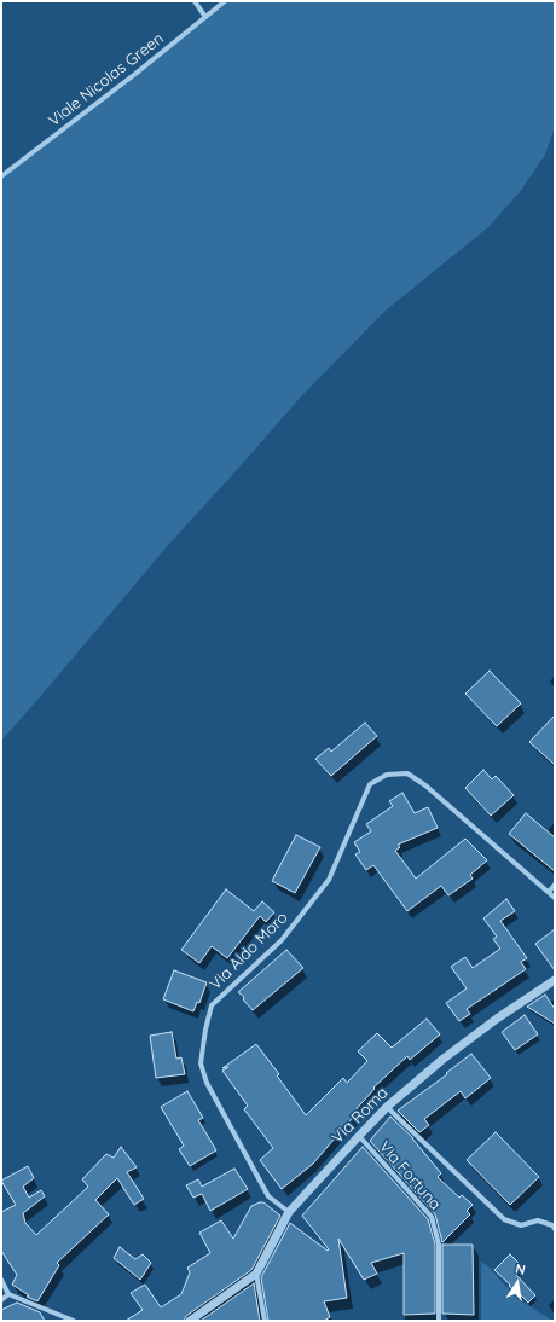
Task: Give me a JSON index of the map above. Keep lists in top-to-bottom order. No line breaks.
{"streets":{"street":["Viale Nicolas Green","Via Aldo Moro","Via Roma","Via Fortuna"]},"crossings":[["Via Aldo Moro","Via Roma"],["Via Roma","Via Fortuna"]],"north":"top"}
